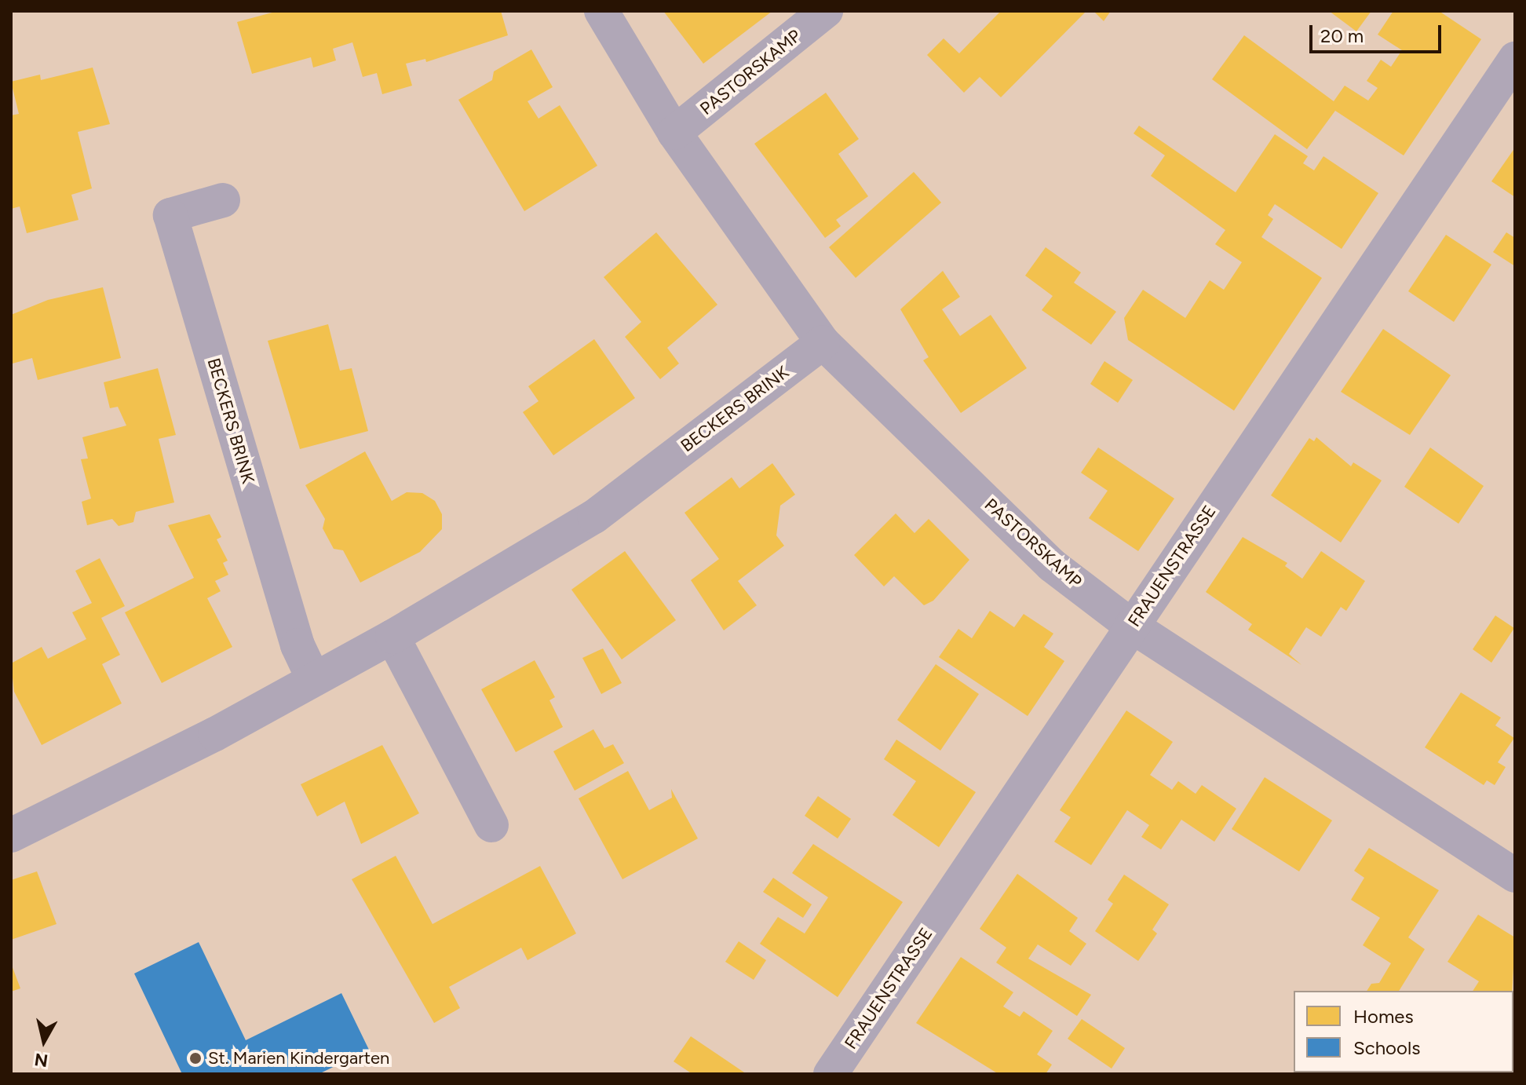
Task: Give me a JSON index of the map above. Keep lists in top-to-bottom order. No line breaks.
{"streets":{"street":["PASTORSKAMP","BECKERS BRINK","FRAUENSTRASSE"]},"crossings":[["PASTORSKAMP","BECKERS BRINK"],["PASTORSKAMP","FRAUENSTRASSE"]],"places":["St. Marien Kindergarten"],"legend":["Homes","Schools"],"scale_bar":"20 m","north":"bottom"}
